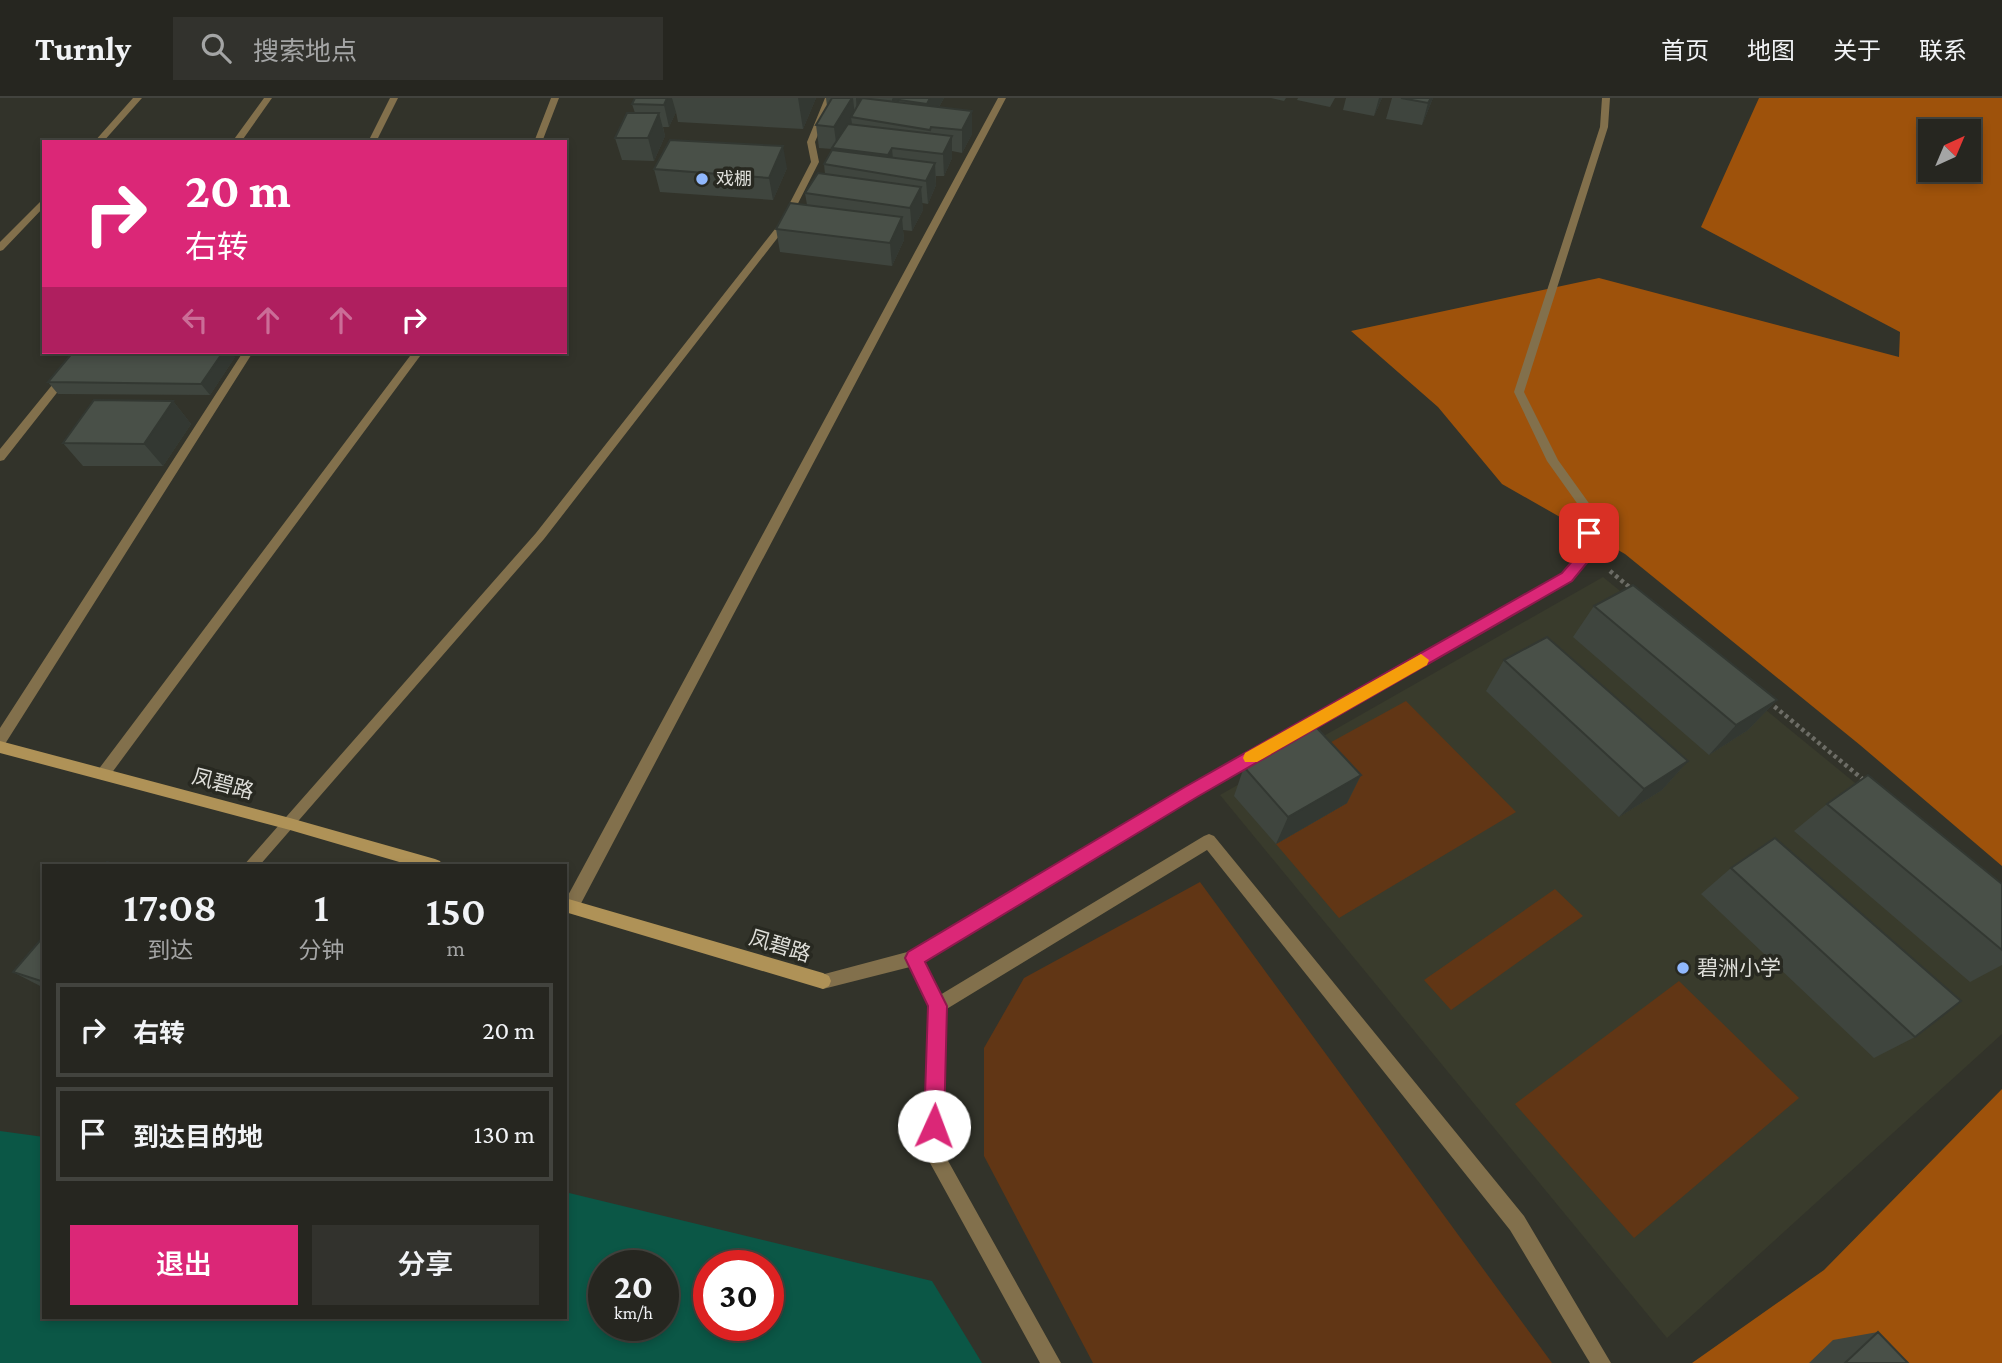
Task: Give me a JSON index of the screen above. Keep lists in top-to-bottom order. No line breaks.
{"streets":{"main road":["凤碧路"]},"places":["戏棚","碧洲小学"],"north":"top right","page":{"header":"Turnly","search":"搜索地点","nav":["首页","地图","关于","联系"],"turn":["20 m","右转"],"eta":["17:08","到达","1","分钟","150","m"],"list":[{"name":"右转","value":"20 m"},{"name":"到达目的地","value":"130 m"}],"buttons":["退出","分享"],"speed":"20 km/h","limit":"30"}}
